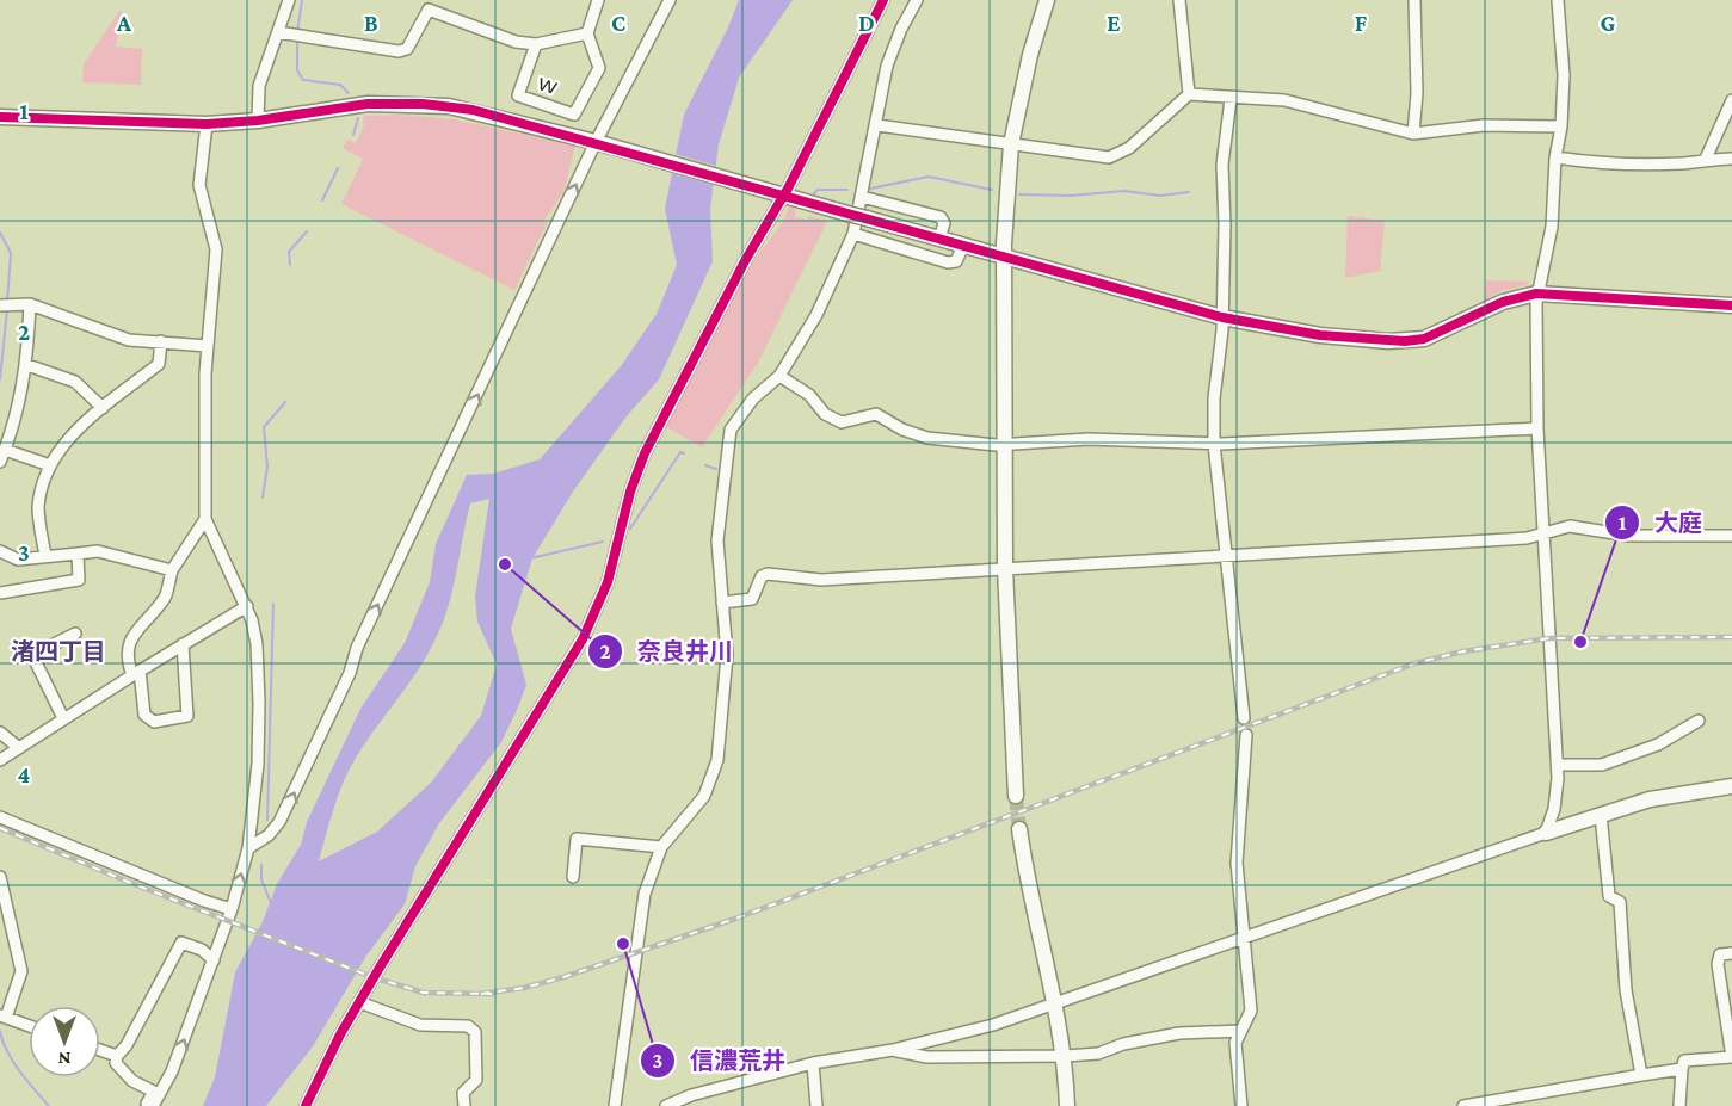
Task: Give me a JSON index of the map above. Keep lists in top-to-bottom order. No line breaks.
{"streets":{"street":["ｗ"]},"districts":["渚四丁目"],"places":["奈良井川","大庭","信濃荒井"],"north":"bottom","grid":{"columns":["A","B","C","D","E","F","G"],"rows":["1","2","3","4"]}}
